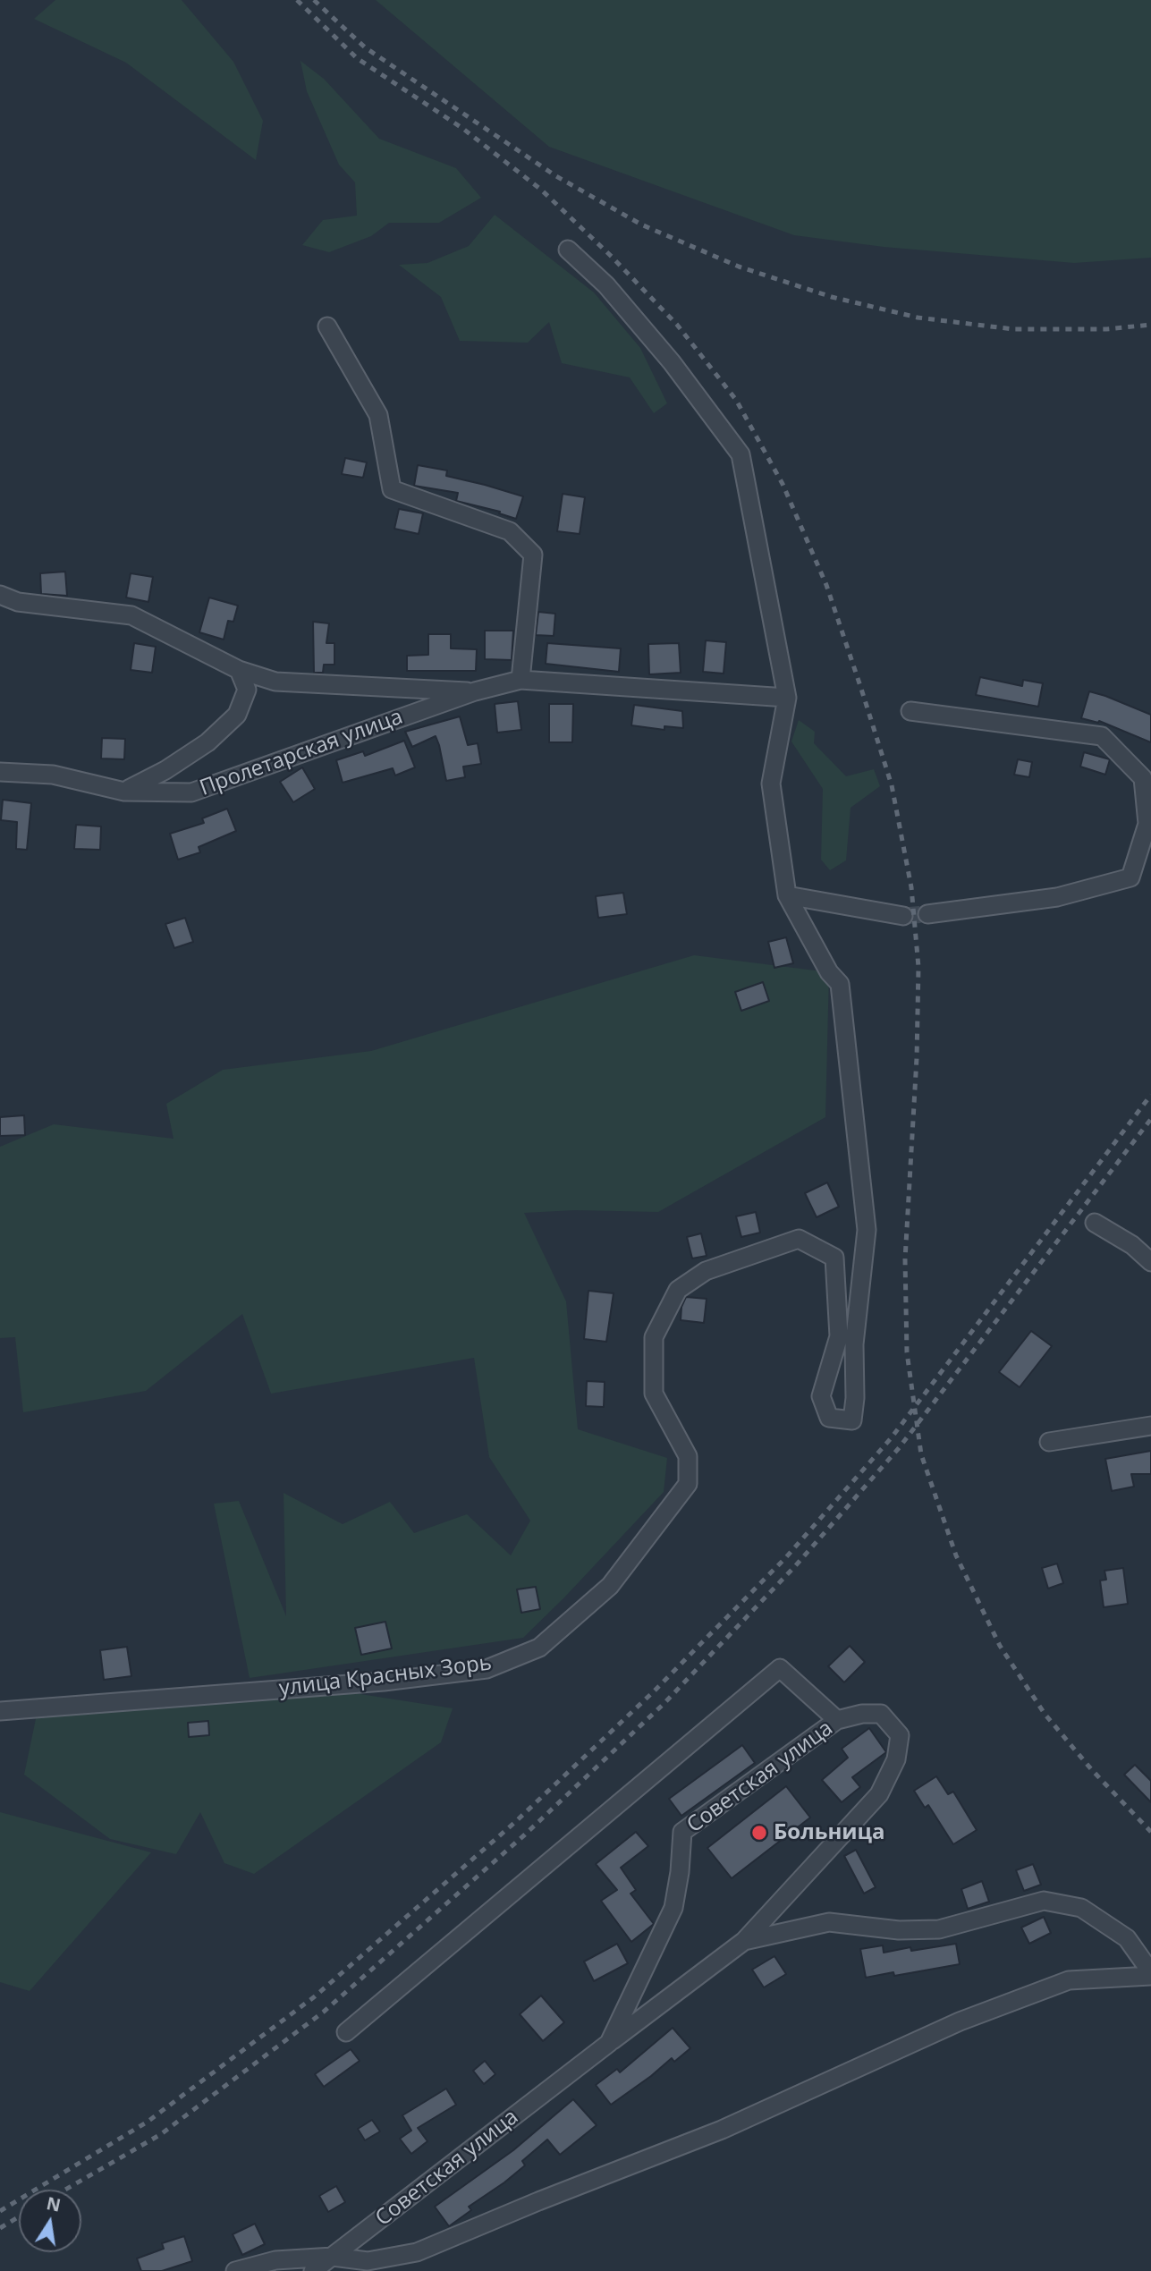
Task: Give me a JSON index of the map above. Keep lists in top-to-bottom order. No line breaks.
{"streets":{"street":["Пролетарская улица","улица Красных Зорь","Советская улица"]},"places":["Больница"],"north":"top"}
